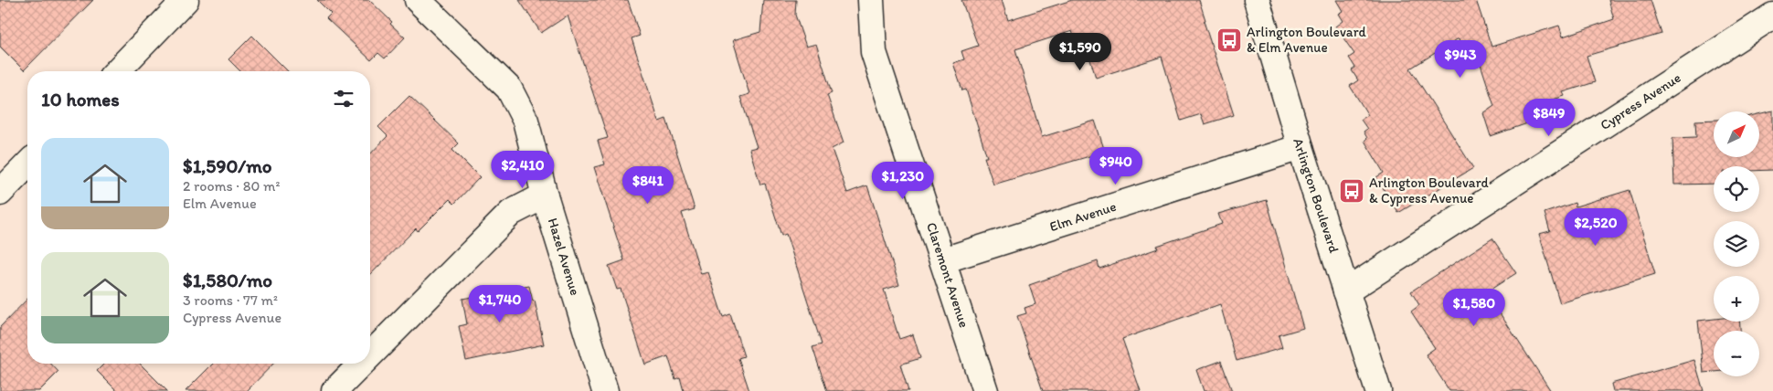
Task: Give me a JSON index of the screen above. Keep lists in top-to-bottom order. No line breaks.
{"streets":{"street":["Cypress Avenue","Arlington Boulevard","Elm Avenue","Hazel Avenue","Claremont Avenue"]},"crossings":[["Cypress Avenue","Arlington Boulevard"],["Arlington Boulevard","Elm Avenue"],["Elm Avenue","Claremont Avenue"]],"places":{"bus stop":["Arlington Boulevard & Elm Avenue","Arlington Boulevard & Cypress Avenue"]},"north":"top right","page":{"price":["$1,590","$943","$849","$940","$2,410","$1,230","$841","$2,520","$1,740","$1,580"],"heading":"10 homes","map_buttons":["+","−"],"list":[{"name":"$1,590/mo","note":"2 rooms · 80 m² · Elm Avenue"},{"name":"$1,580/mo","note":"3 rooms · 77 m² · Cypress Avenue"}]}}
